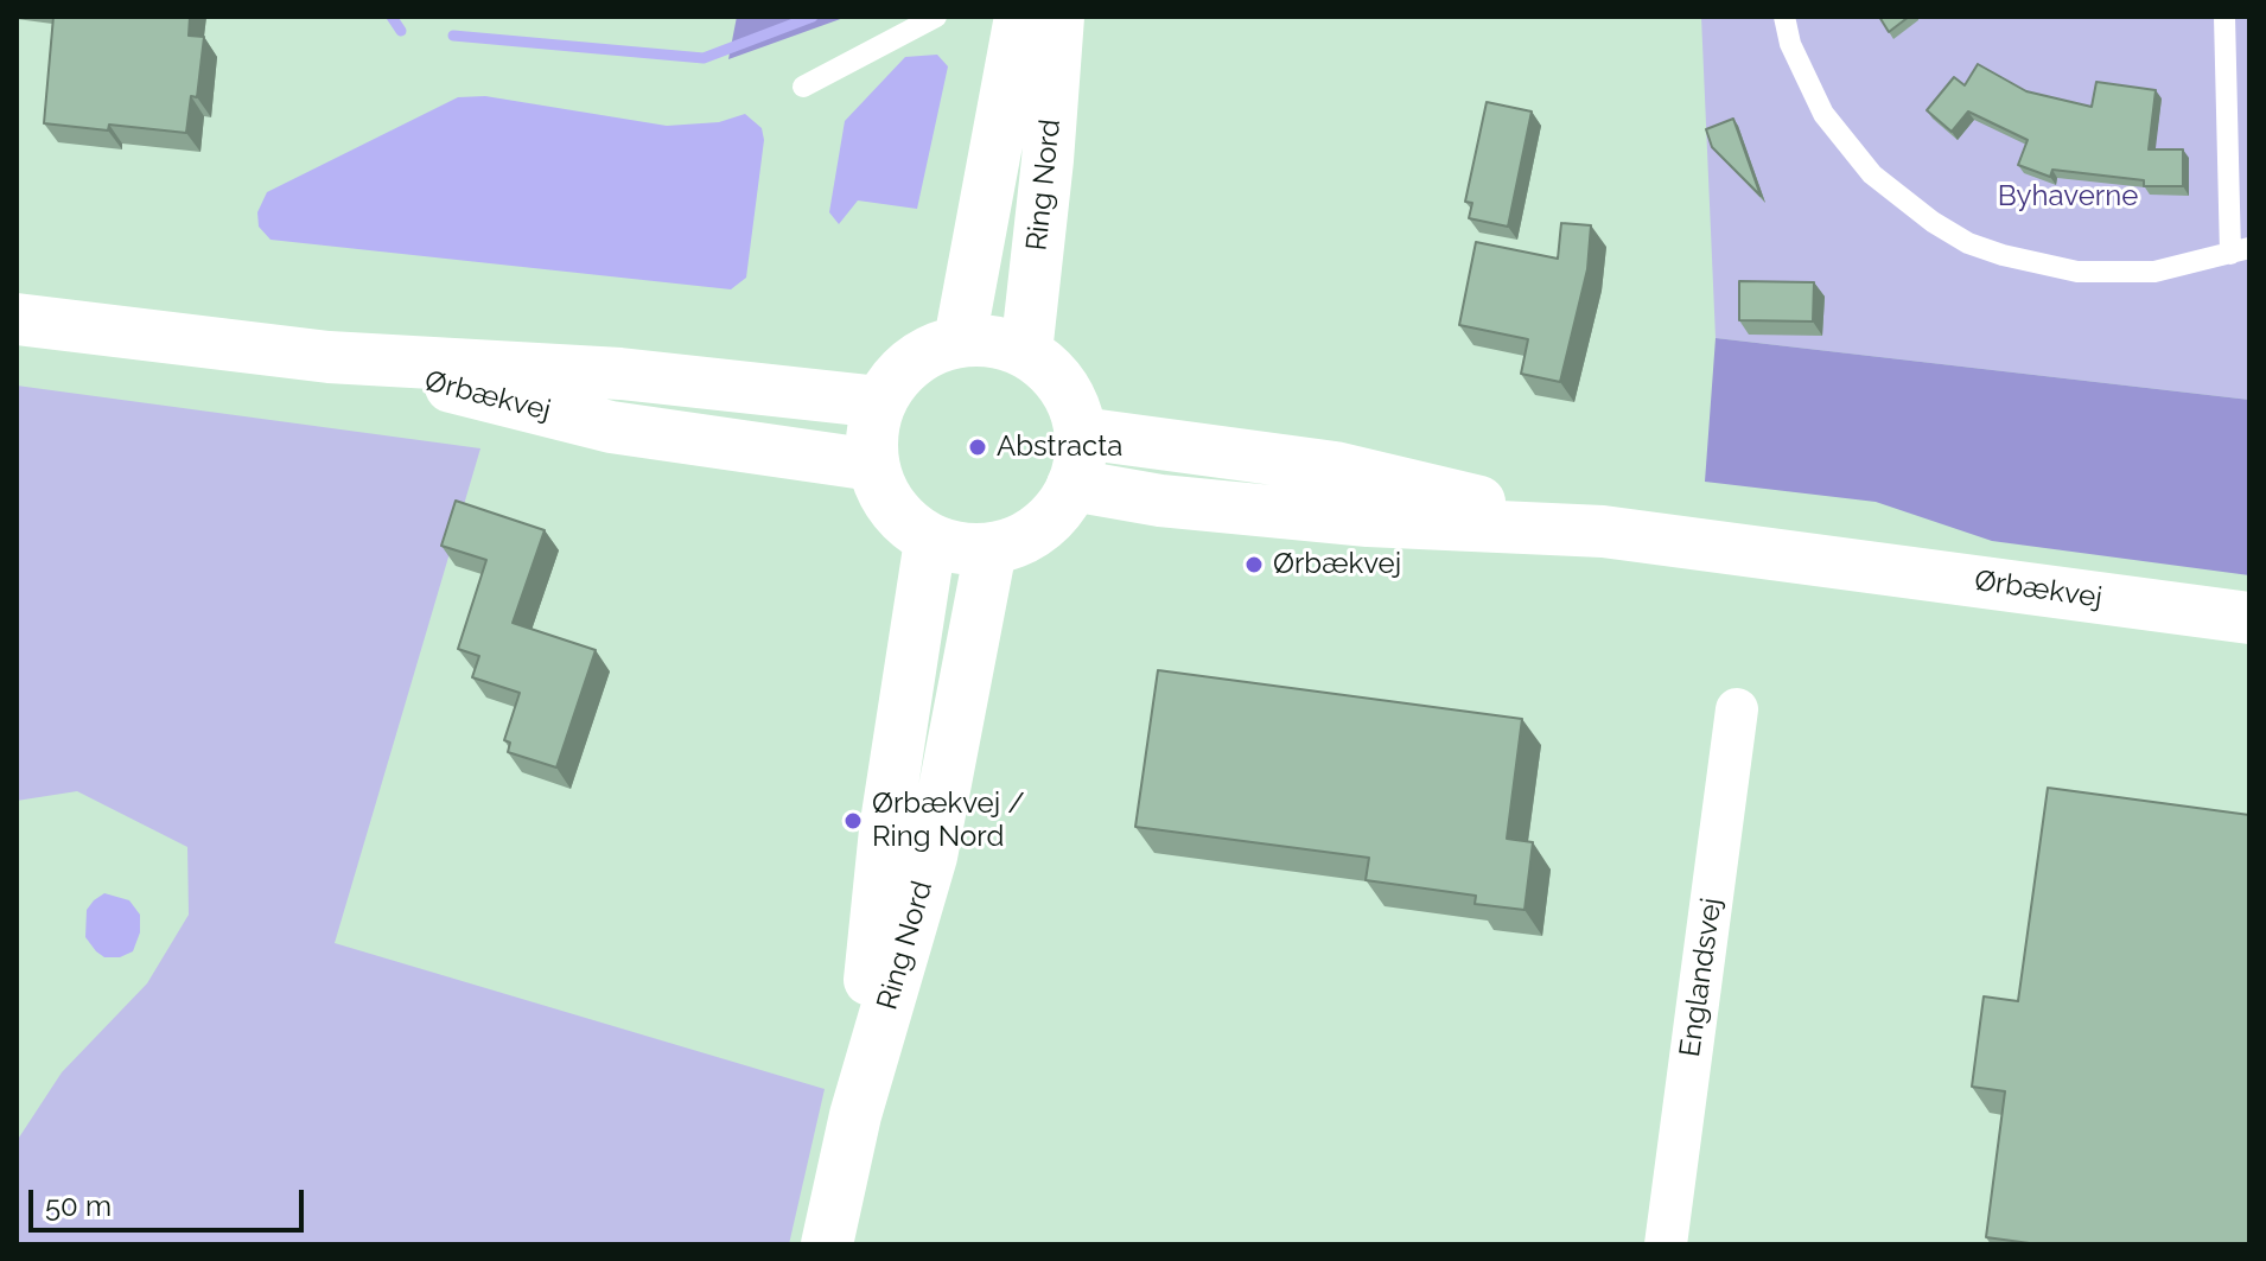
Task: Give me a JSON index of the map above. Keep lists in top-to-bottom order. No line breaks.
{"streets":{"street":["Ring Nord","Ørbækvej","Englandsvej"]},"crossings":[["Ring Nord","Ørbækvej"]],"parks":["Byhaverne"],"places":["Abstracta","Ørbækvej","Ørbækvej / Ring Nord"],"scale_bar":"50 m"}
